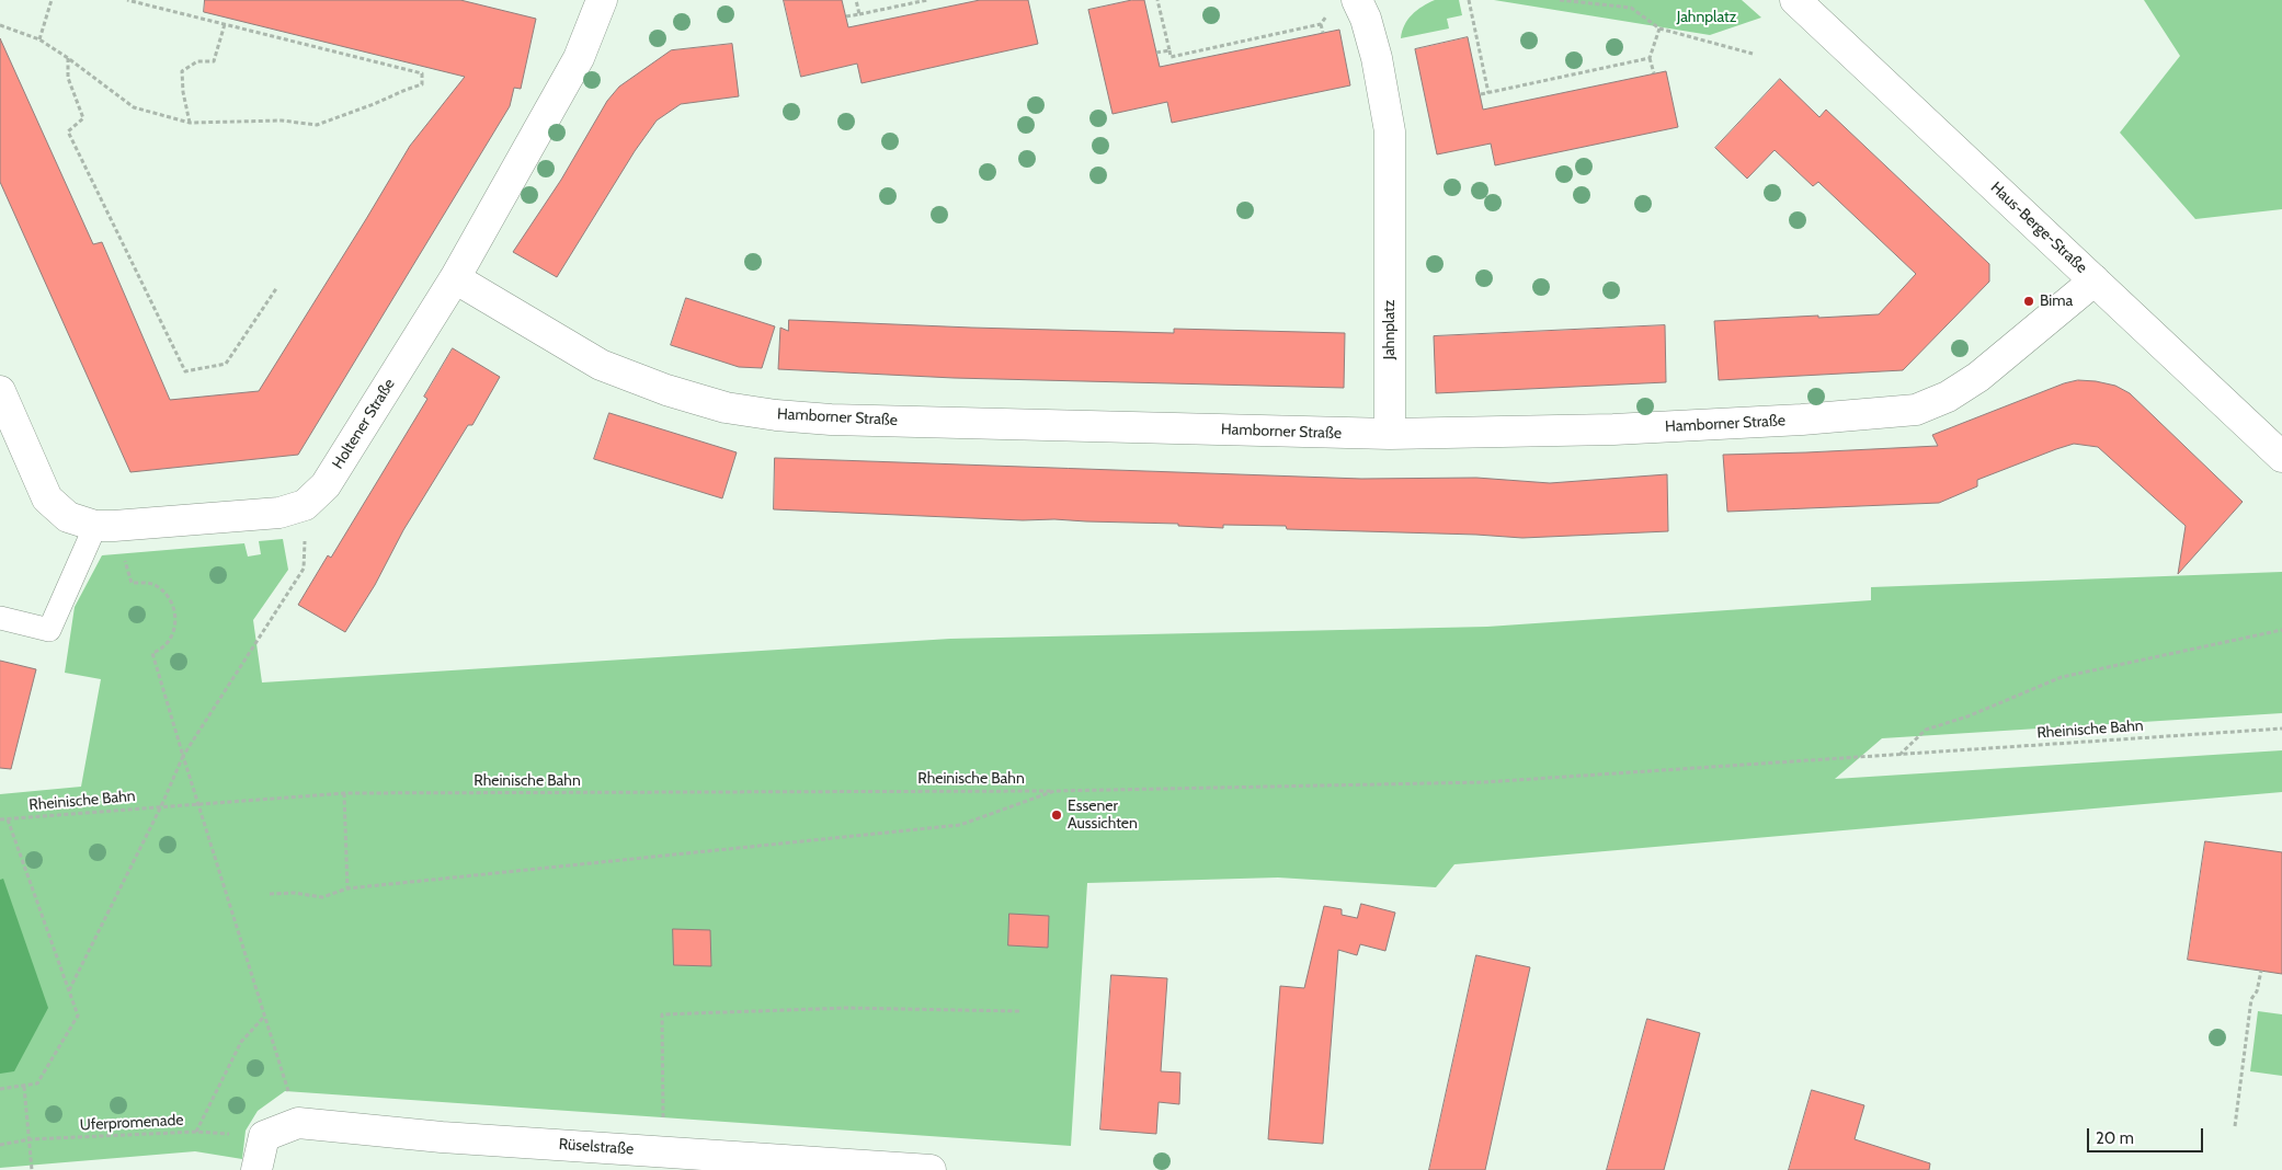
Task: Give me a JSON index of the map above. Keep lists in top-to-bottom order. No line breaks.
{"streets":{"street":["Haus-Berge-Straße","Jahnplatz","Hamborner Straße","Holtener Straße","Rüselstraße"],"path":["Rheinische Bahn","Uferpromenade"]},"crossings":[["Haus-Berge-Straße","Hamborner Straße"],["Jahnplatz","Hamborner Straße"],["Hamborner Straße","Holtener Straße"],["Uferpromenade","Rüselstraße"]],"parks":["Jahnplatz"],"places":["Bima","Essener Aussichten"],"scale_bar":"20 m"}
